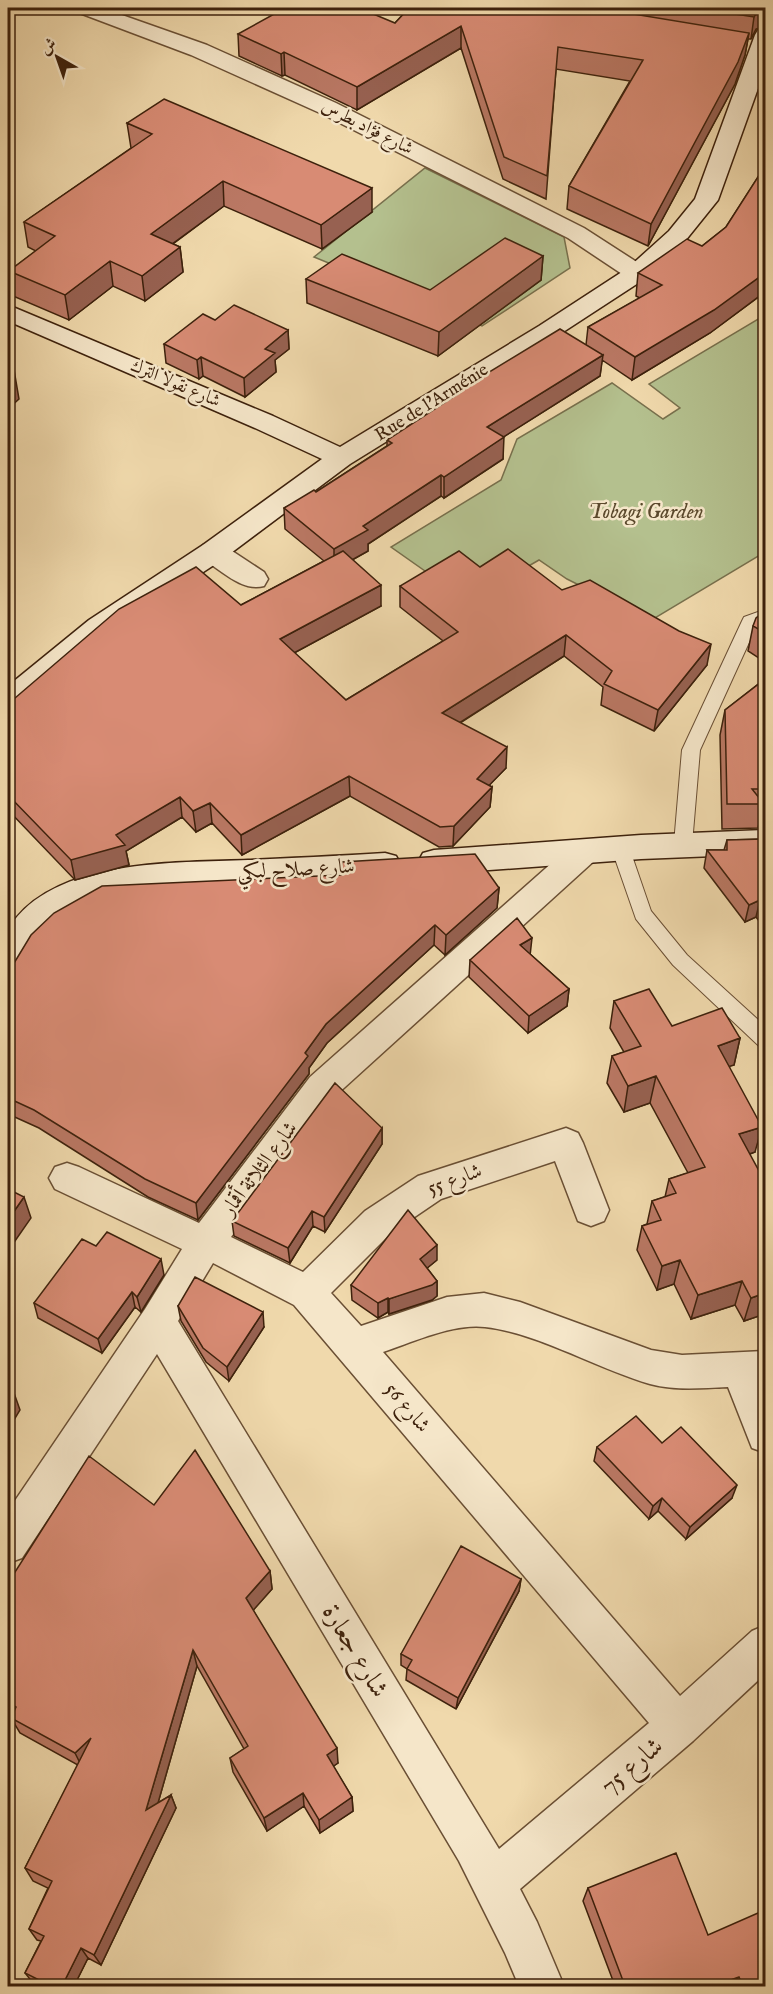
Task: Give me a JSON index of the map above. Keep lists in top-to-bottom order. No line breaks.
{"streets":{"street":["شارع فؤاد بطرس","شارع نقولا الترك","Rue de l'Arménie","شارع صلاح لبكي","شارع الثلاثة أقمار","شارع 55","شارع 56","شارع جعارة","شارع 75"]},"crossings":[["شارع فؤاد بطرس","Rue de l'Arménie"],["شارع نقولا الترك","Rue de l'Arménie"],["شارع صلاح لبكي","شارع الثلاثة أقمار"],["شارع الثلاثة أقمار","شارع 56"],["شارع الثلاثة أقمار","شارع جعارة"],["شارع 55","شارع 56"],["شارع 56","شارع 75"],["شارع جعارة","شارع 75"]],"parks":["Tobagi Garden"],"north":"top left"}
